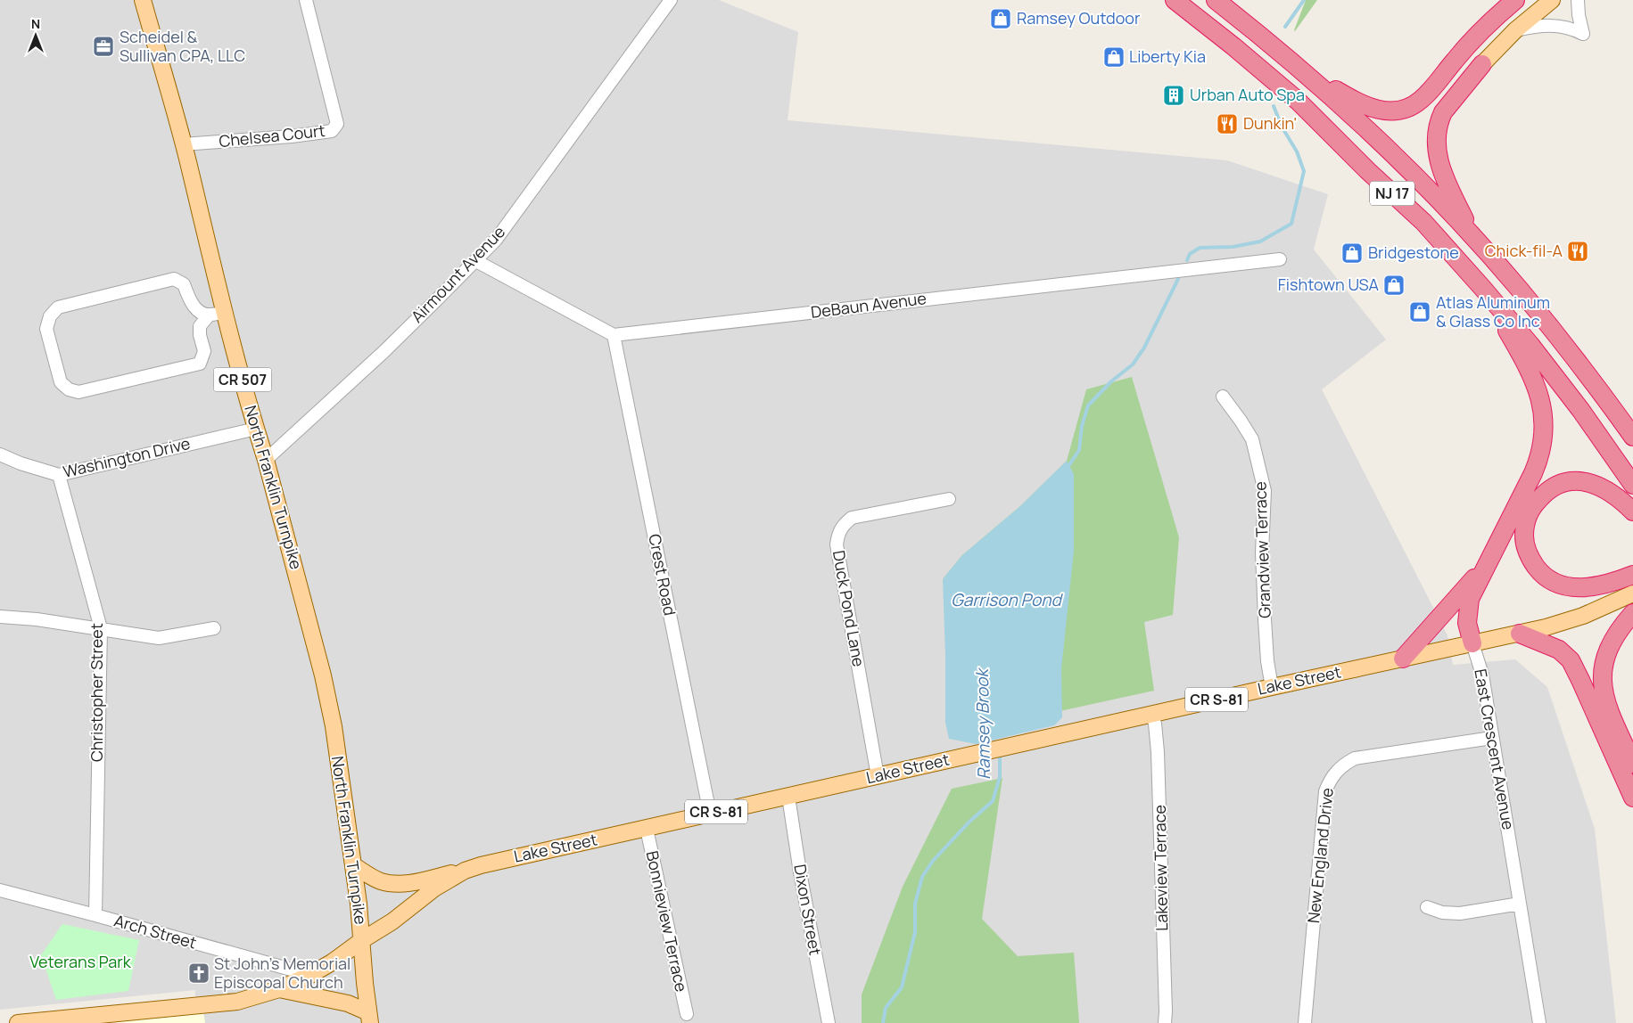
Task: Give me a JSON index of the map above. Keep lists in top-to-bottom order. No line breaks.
{"streets":{"highway":["NJ 17"],"main road":["CR 507","North Franklin Turnpike","Lake Street","CR S-81"],"street":["Chelsea Court","Airmount Avenue","DeBaun Avenue","Washington Drive","Grandview Terrace","Crest Road","Duck Pond Lane","Christopher Street","East Crescent Avenue","New England Drive","Lakeview Terrace","Dixon Street","Bonnieview Terrace","Arch Street"]},"crossings":[["Chelsea Court","North Franklin Turnpike"],["Airmount Avenue","North Franklin Turnpike"],["DeBaun Avenue","Crest Road"],["Washington Drive","North Franklin Turnpike"],["Washington Drive","Christopher Street"],["North Franklin Turnpike","Lake Street"],["Grandview Terrace","Lake Street"],["Crest Road","Lake Street"],["Duck Pond Lane","Lake Street"],["Lake Street","East Crescent Avenue"],["Lake Street","Lakeview Terrace"],["Lake Street","Dixon Street"],["Lake Street","Bonnieview Terrace"],["Lake Street","Arch Street"],["Christopher Street","Arch Street"],["East Crescent Avenue","New England Drive"]],"water":["Garrison Pond","Ramsey Brook"],"parks":["Veterans Park"],"places":{"shop":["Ramsey Outdoor","Liberty Kia","Bridgestone","Fishtown USA","Atlas Aluminum & Glass Co Inc"],"office":["Scheidel & Sullivan CPA, LLC"],"building":["Urban Auto Spa"],"restaurant":["Dunkin'","Chick-fil-A"],"church":["St John's Memorial Episcopal Church"]},"north":"top"}
